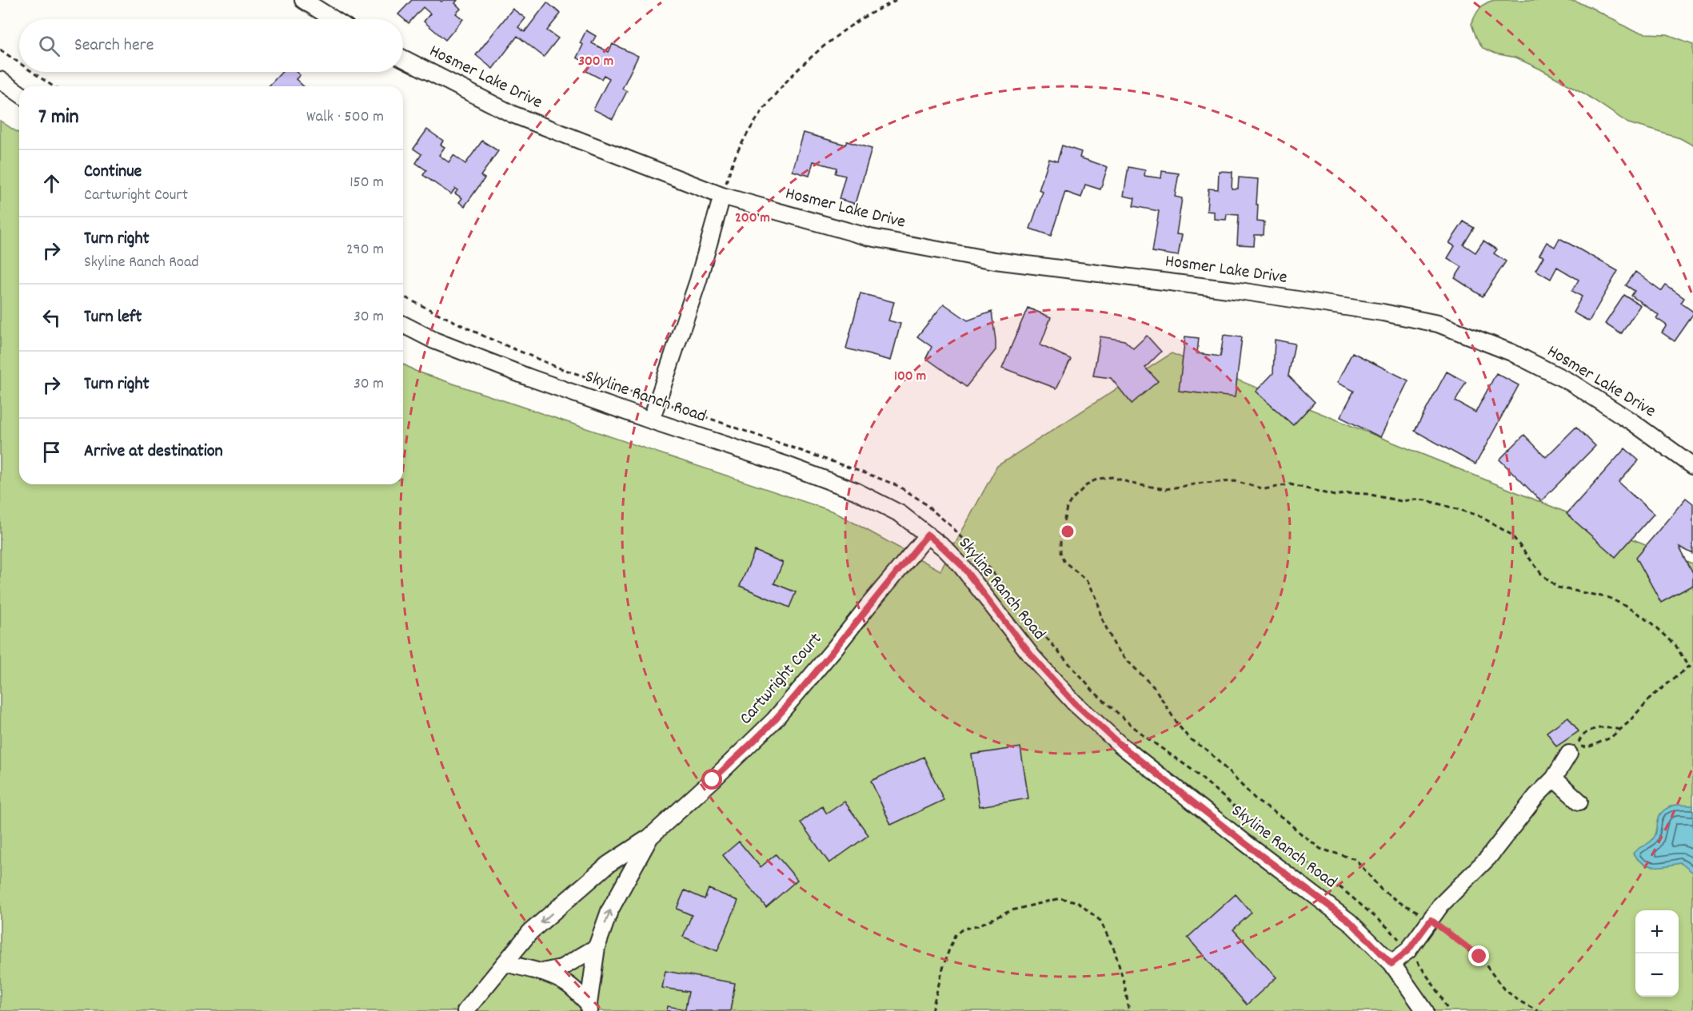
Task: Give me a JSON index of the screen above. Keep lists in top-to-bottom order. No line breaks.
{"streets":{"street":["Hosmer Lake Drive","Skyline Ranch Road","Cartwright Court"]},"crossings":[["Skyline Ranch Road","Cartwright Court"]],"page":{"search":"Search here","heading":["7 min","Walk · 500 m"],"list":[["Continue","Cartwright Court","150 m"],["Turn right","Skyline Ranch Road","290 m"],["Turn left","30 m"],["Turn right","30 m"],"Arrive at destination"],"map_buttons":["+","−"]},"rings":["300 m","200 m","100 m"]}
